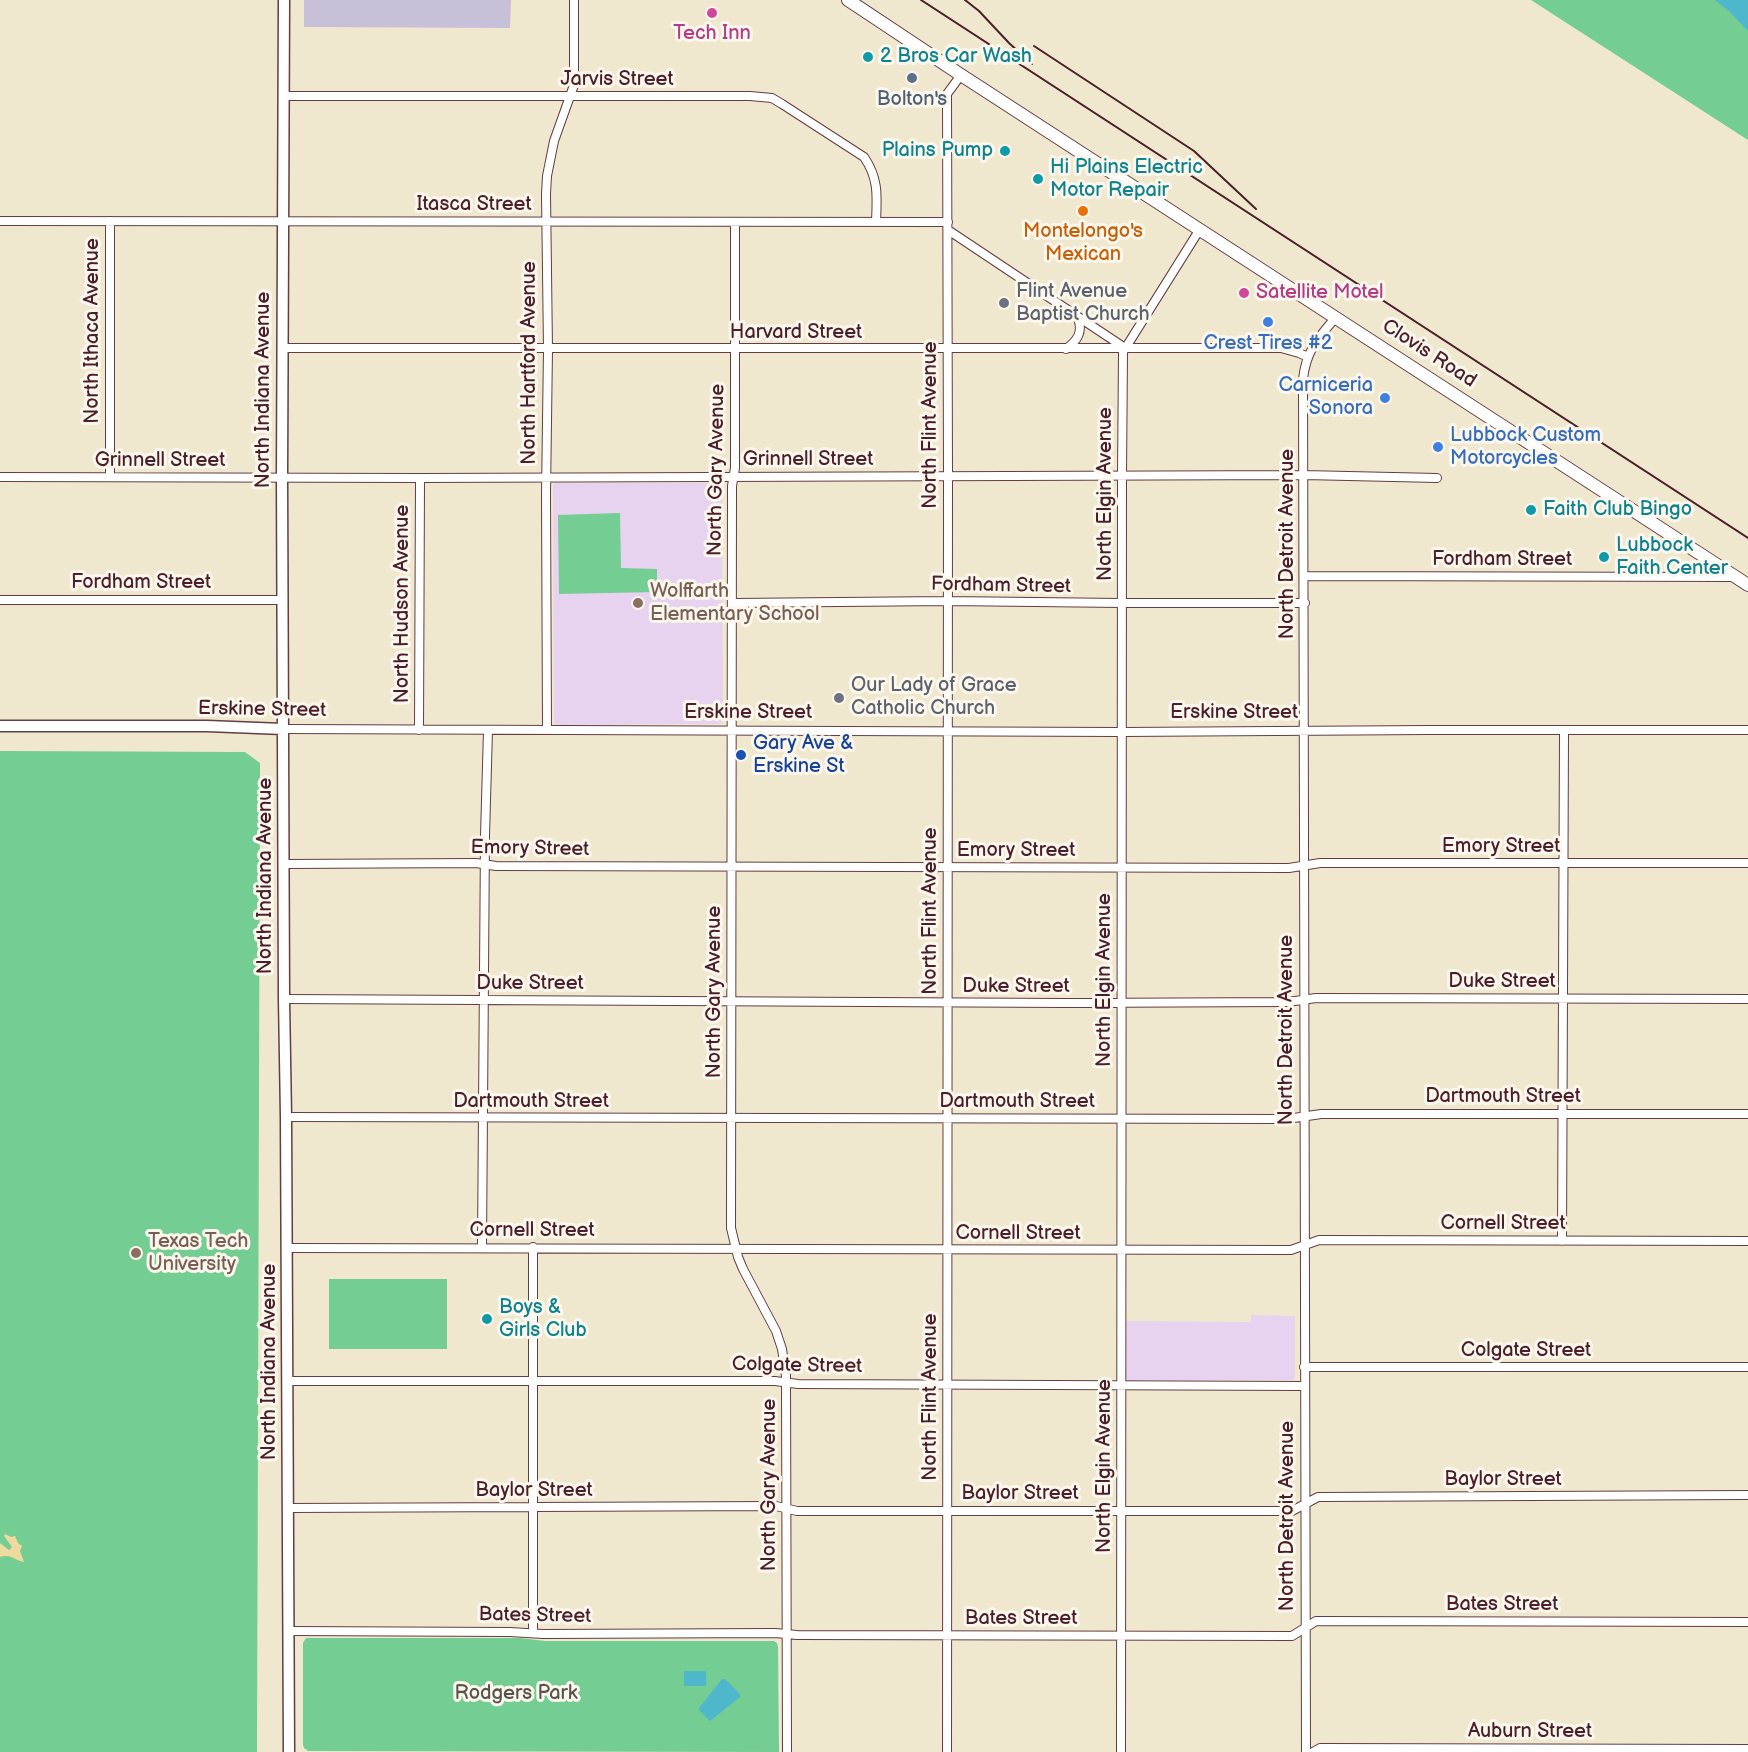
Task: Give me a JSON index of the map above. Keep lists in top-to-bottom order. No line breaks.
{"streets":{"highway":["Clovis Road"],"main road":["North Indiana Avenue","Erskine Street"],"street":["Jarvis Street","Itasca Street","North Ithaca Avenue","Harvard Street","North Hartford Avenue","North Flint Avenue","Grinnell Street","North Gary Avenue","North Elgin Avenue","North Detroit Avenue","Fordham Street","North Hudson Avenue","Emory Street","Duke Street","Dartmouth Street","Cornell Street","Colgate Street","Baylor Street","Bates Street","Auburn Street"]},"crossings":[["Jarvis Street","Itasca Street"],["Jarvis Street","North Hartford Avenue"],["Jarvis Street","North Indiana Avenue"],["Itasca Street","North Ithaca Avenue"],["Itasca Street","North Hartford Avenue"],["Itasca Street","North Indiana Avenue"],["Itasca Street","North Flint Avenue"],["Itasca Street","North Gary Avenue"],["North Ithaca Avenue","Grinnell Street"],["Harvard Street","North Hartford Avenue"],["Harvard Street","North Indiana Avenue"],["Harvard Street","North Flint Avenue"],["Harvard Street","North Gary Avenue"],["Harvard Street","North Elgin Avenue"],["Harvard Street","North Detroit Avenue"],["Clovis Road","North Flint Avenue"],["Clovis Road","North Elgin Avenue"],["Clovis Road","North Detroit Avenue"],["Clovis Road","Fordham Street"],["North Hartford Avenue","Grinnell Street"],["North Hartford Avenue","Erskine Street"],["North Indiana Avenue","Grinnell Street"],["North Indiana Avenue","Fordham Street"],["North Indiana Avenue","Erskine Street"],["North Indiana Avenue","Emory Street"],["North Indiana Avenue","Duke Street"],["North Indiana Avenue","Dartmouth Street"],["North Indiana Avenue","Cornell Street"],["North Indiana Avenue","Colgate Street"],["North Indiana Avenue","Baylor Street"],["North Indiana Avenue","Bates Street"],["North Flint Avenue","Grinnell Street"],["North Flint Avenue","Fordham Street"],["North Flint Avenue","Erskine Street"],["North Flint Avenue","Emory Street"],["North Flint Avenue","Duke Street"],["North Flint Avenue","Dartmouth Street"],["North Flint Avenue","Cornell Street"],["North Flint Avenue","Colgate Street"],["North Flint Avenue","Baylor Street"],["North Flint Avenue","Bates Street"],["Grinnell Street","North Gary Avenue"],["Grinnell Street","North Elgin Avenue"],["Grinnell Street","North Detroit Avenue"],["Grinnell Street","North Hudson Avenue"],["North Gary Avenue","Fordham Street"],["North Gary Avenue","Erskine Street"],["North Gary Avenue","Emory Street"],["North Gary Avenue","Duke Street"],["North Gary Avenue","Dartmouth Street"],["North Gary Avenue","Cornell Street"],["North Gary Avenue","Colgate Street"],["North Gary Avenue","Baylor Street"],["North Gary Avenue","Bates Street"],["North Elgin Avenue","Fordham Street"],["North Elgin Avenue","Erskine Street"],["North Elgin Avenue","Emory Street"],["North Elgin Avenue","Duke Street"],["North Elgin Avenue","Dartmouth Street"],["North Elgin Avenue","Cornell Street"],["North Elgin Avenue","Colgate Street"],["North Elgin Avenue","Baylor Street"],["North Elgin Avenue","Bates Street"],["North Detroit Avenue","Fordham Street"],["North Detroit Avenue","Erskine Street"],["North Detroit Avenue","Emory Street"],["North Detroit Avenue","Duke Street"],["North Detroit Avenue","Dartmouth Street"],["North Detroit Avenue","Cornell Street"],["North Detroit Avenue","Colgate Street"],["North Detroit Avenue","Baylor Street"],["North Detroit Avenue","Bates Street"],["North Hudson Avenue","Erskine Street"]],"parks":["Rodgers Park"],"places":["Tech Inn","2 Bros Car Wash","Bolton's","Plains Pump","Hi Plains Electric Motor Repair","Montelongo's Mexican","Satellite Motel","Flint Avenue Baptist Church","Crest Tires #2","Carniceria Sonora","Lubbock Custom Motorcycles","Faith Club Bingo","Lubbock Faith Center","Wolffarth Elementary School","Our Lady of Grace Catholic Church","Gary Ave & Erskine St","Texas Tech University","Boys & Girls Club"]}
